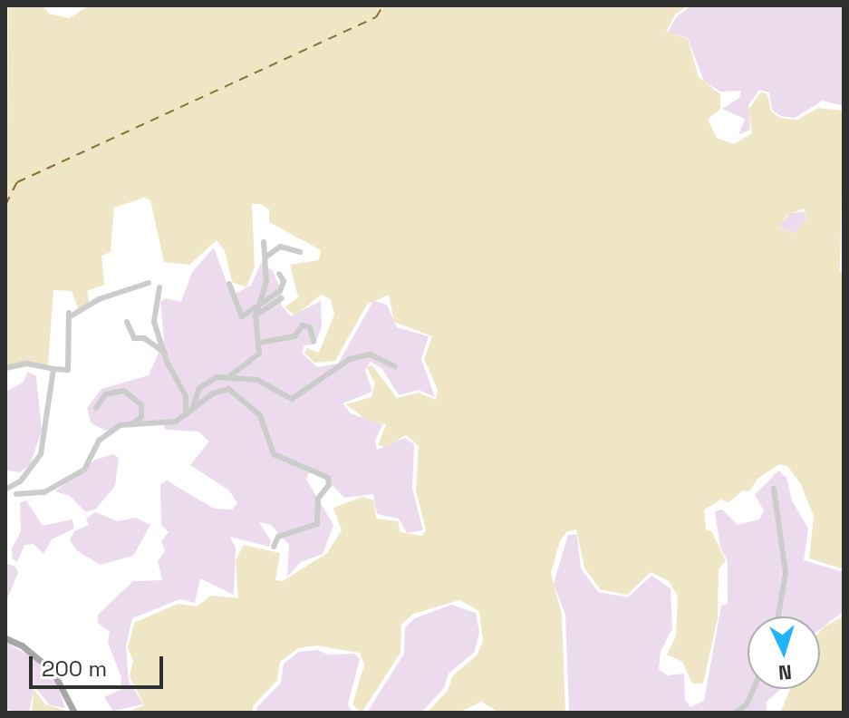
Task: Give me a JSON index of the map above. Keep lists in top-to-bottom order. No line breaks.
{"scale_bar":"200 m","north":"bottom"}
